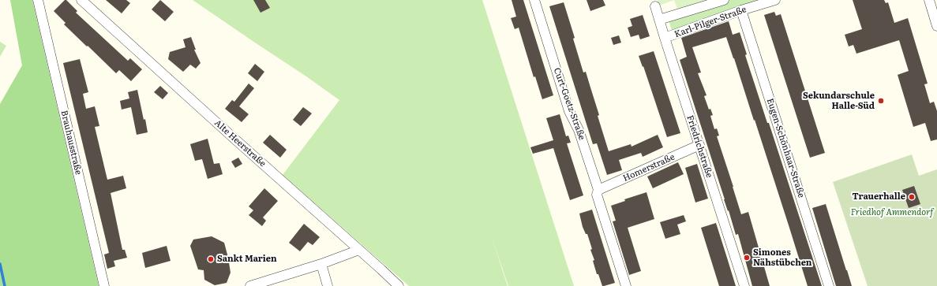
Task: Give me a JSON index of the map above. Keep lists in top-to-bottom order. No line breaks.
{"streets":{"street":["Karl-Pilger-Straße","Curt-Goetz-Straße","Brauhausstraße","Alte Heerstraße","Friedrichstraße","Eugen-Schönhaar-Straße","Homerstraße"]},"crossings":[["Karl-Pilger-Straße","Friedrichstraße"],["Karl-Pilger-Straße","Eugen-Schönhaar-Straße"],["Curt-Goetz-Straße","Homerstraße"],["Friedrichstraße","Homerstraße"]],"parks":["Friedhof Ammendorf"],"places":["Sekundarschule Halle-Süd","Trauerhalle","Simones Nähstübchen","Sankt Marien"]}
